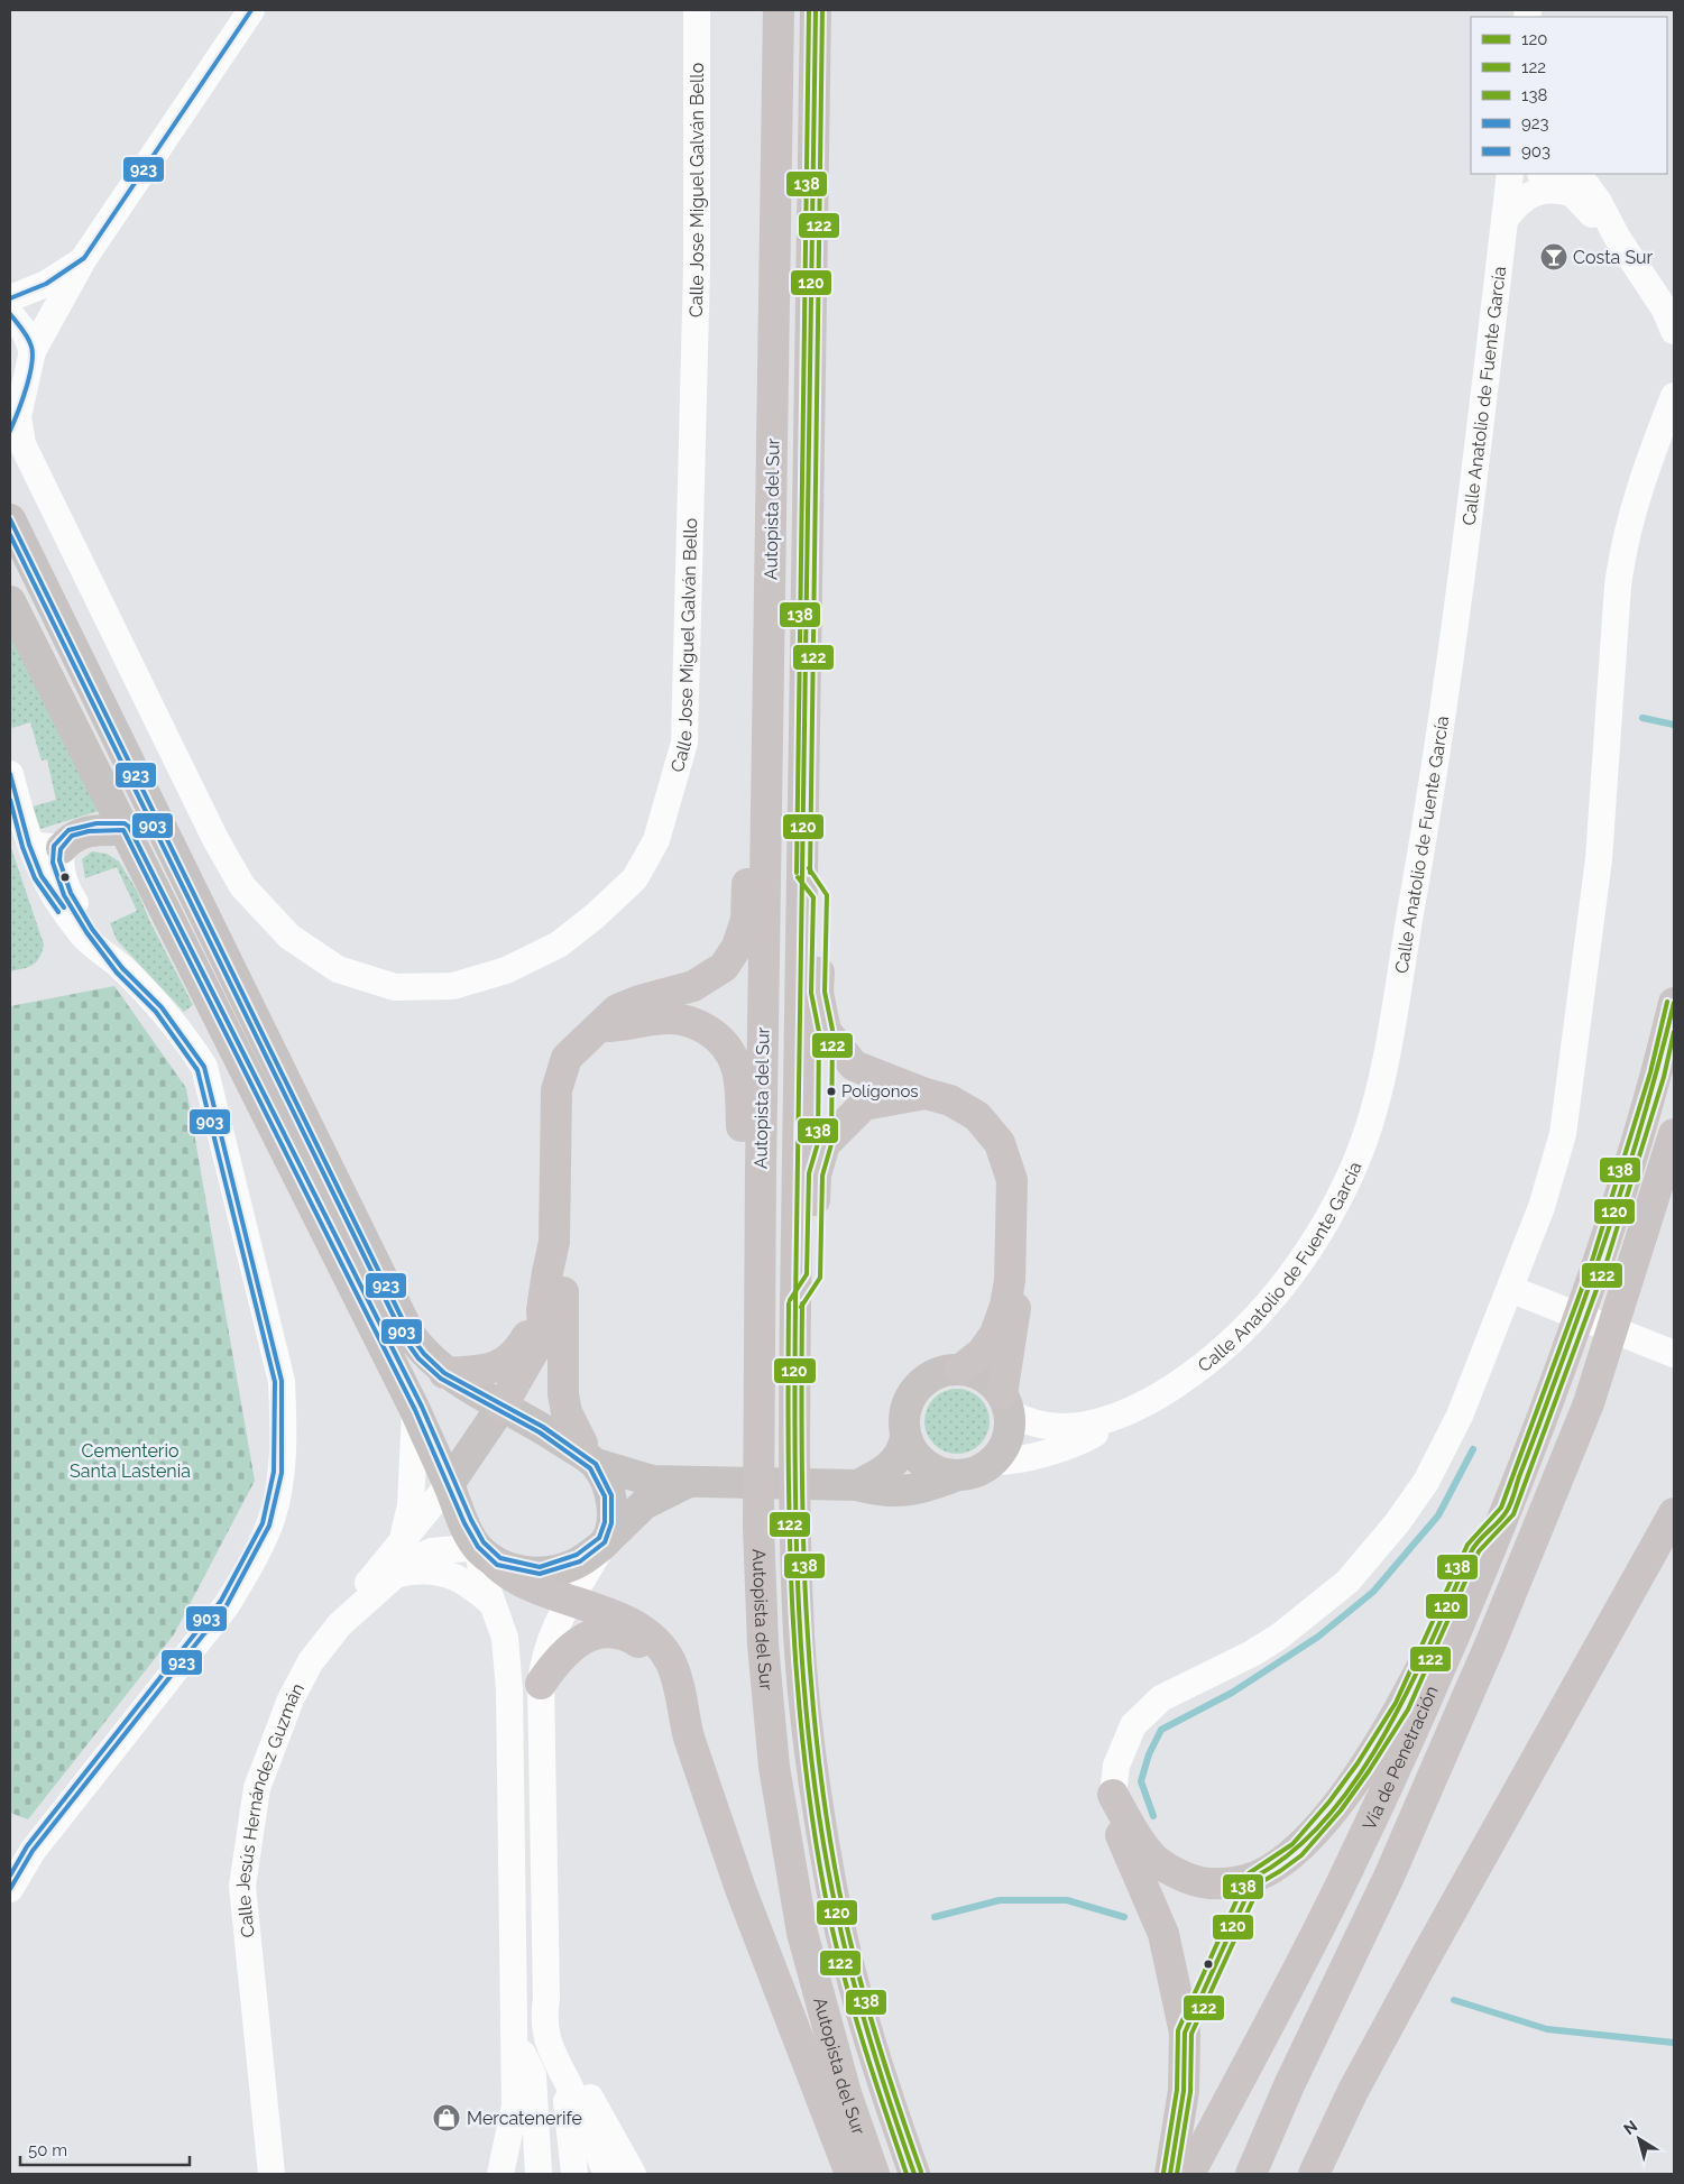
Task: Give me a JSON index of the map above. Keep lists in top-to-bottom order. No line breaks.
{"streets":{"highway":["Autopista del Sur","Vía de Penetración"],"street":["Calle Jose Miguel Galván Bello","Calle Anatolio de Fuente García","Calle Jesús Hernández Guzmán"]},"parks":["Cementerio Santa Lastenia"],"places":{"bar":["Costa Sur"],"other":["Polígonos"],"shop":["Mercatenerife"]},"lines":["transit line 120","transit line 122","transit line 138","transit line 923","transit line 903"],"legend":["120","122","138","923","903"],"scale_bar":"50 m","north":"top left"}
